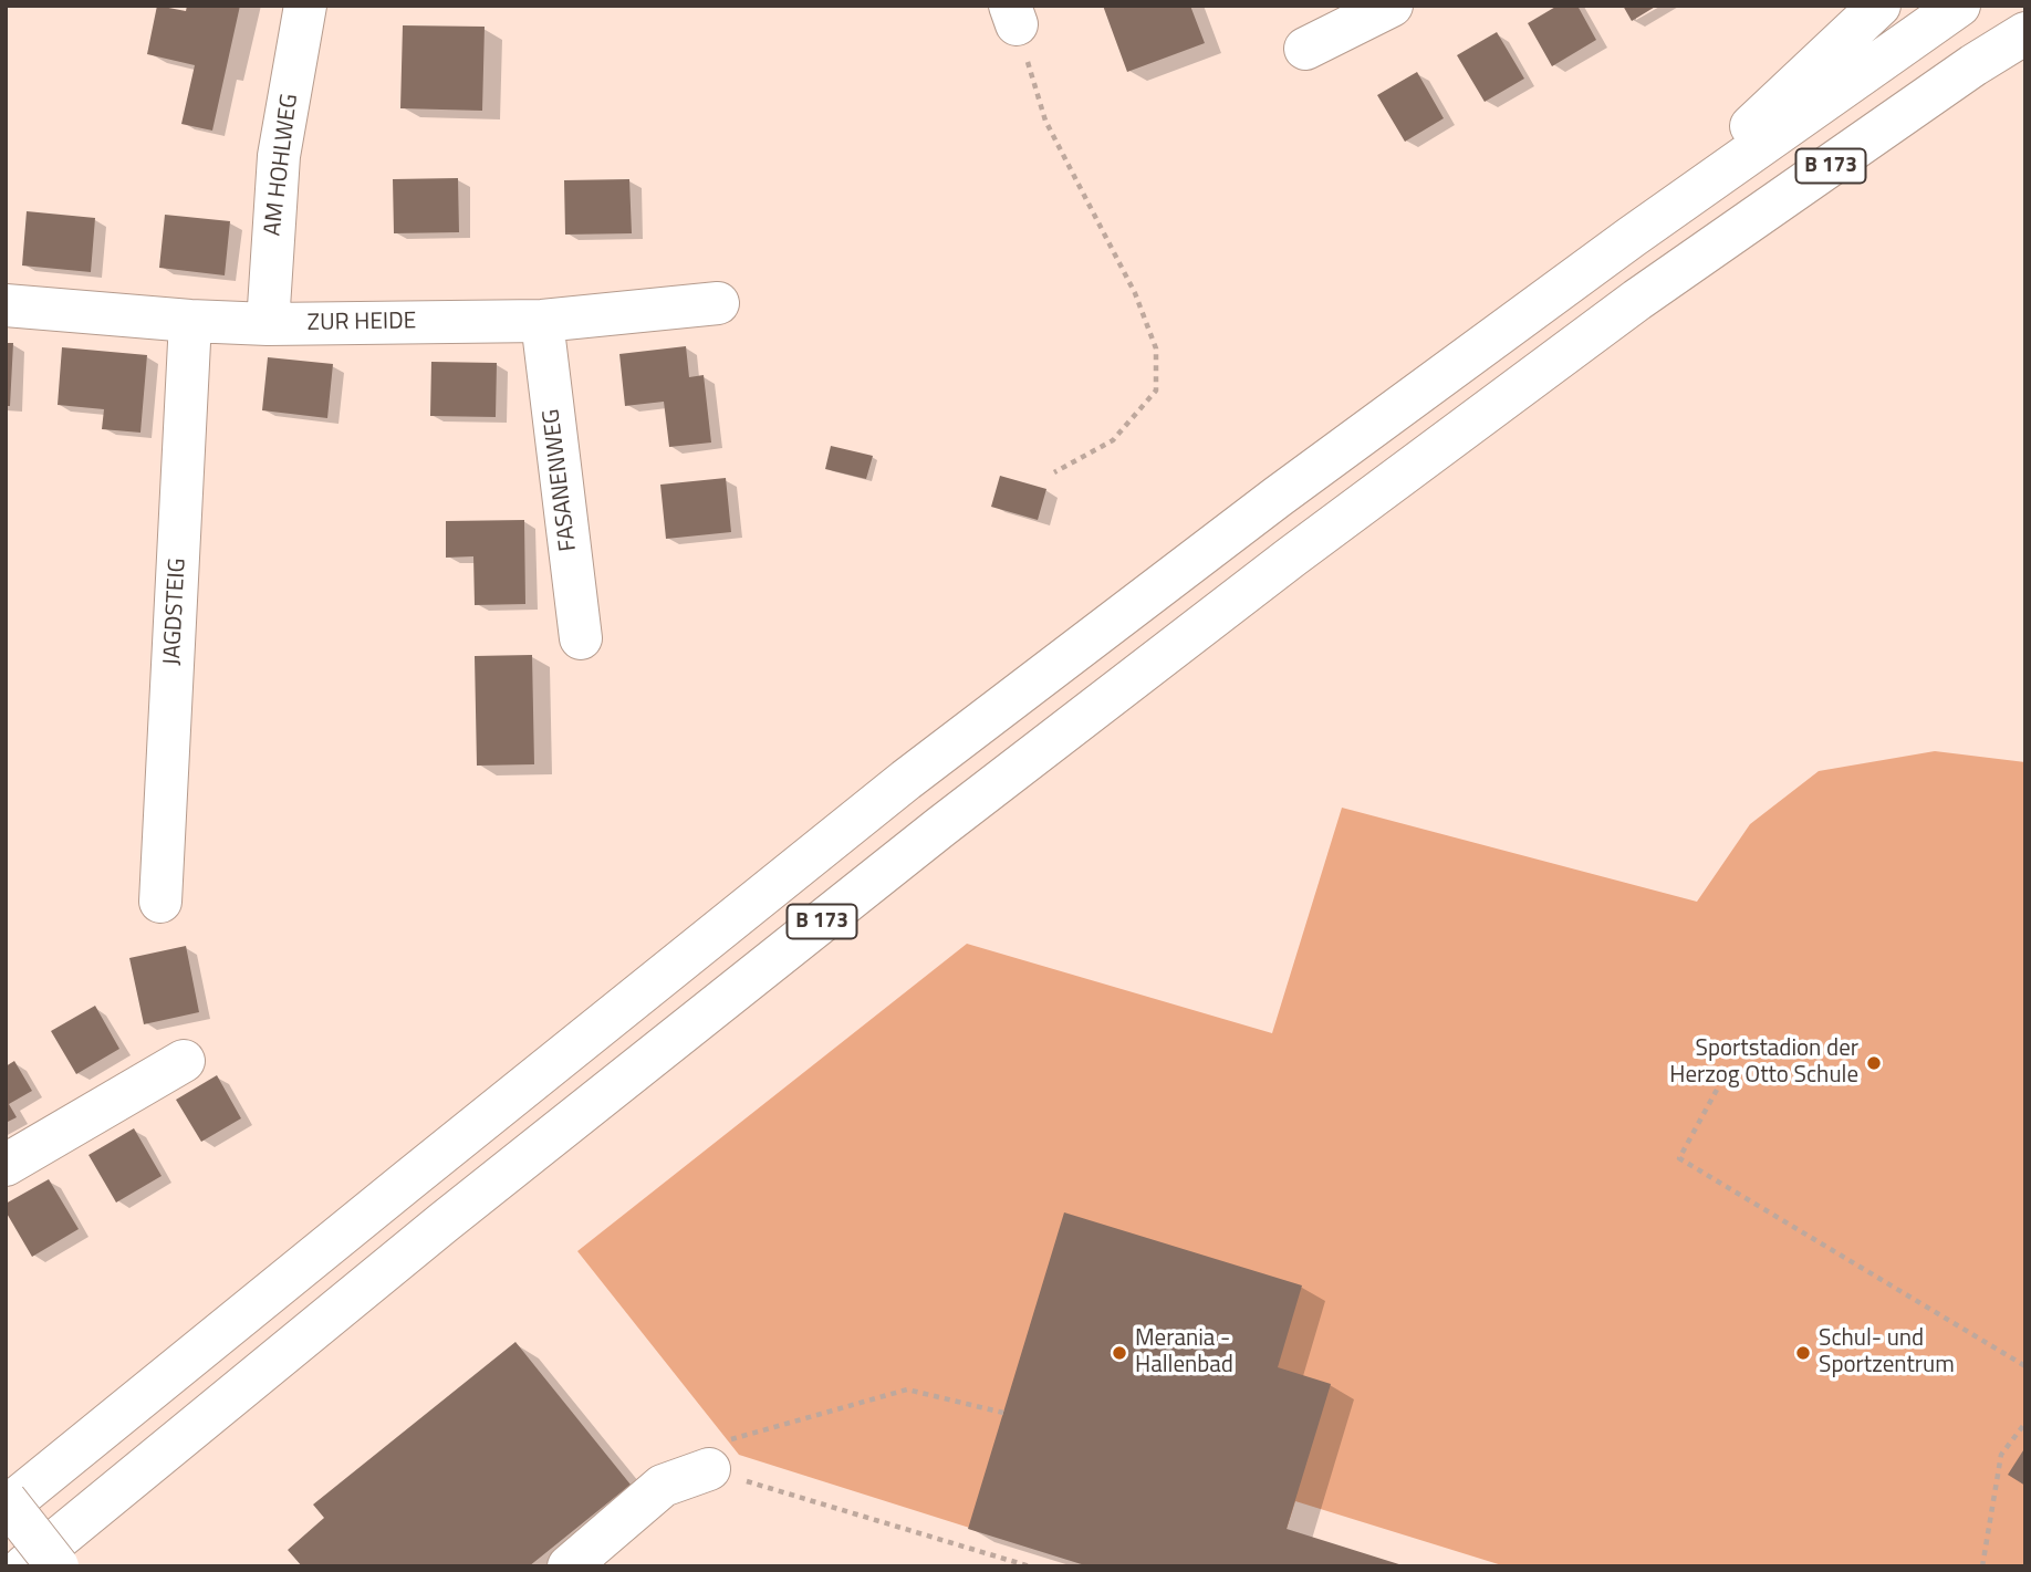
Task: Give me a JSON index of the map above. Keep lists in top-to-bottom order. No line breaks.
{"streets":{"main road":["AM HOHLWEG","B 173","ZUR HEIDE","FASANENWEG","JAGDSTEIG"]},"crossings":[["AM HOHLWEG","ZUR HEIDE"],["ZUR HEIDE","FASANENWEG"],["ZUR HEIDE","JAGDSTEIG"]],"places":["Sportstadion der Herzog Otto Schule","Merania - Hallenbad","Schul- und Sportzentrum"]}
